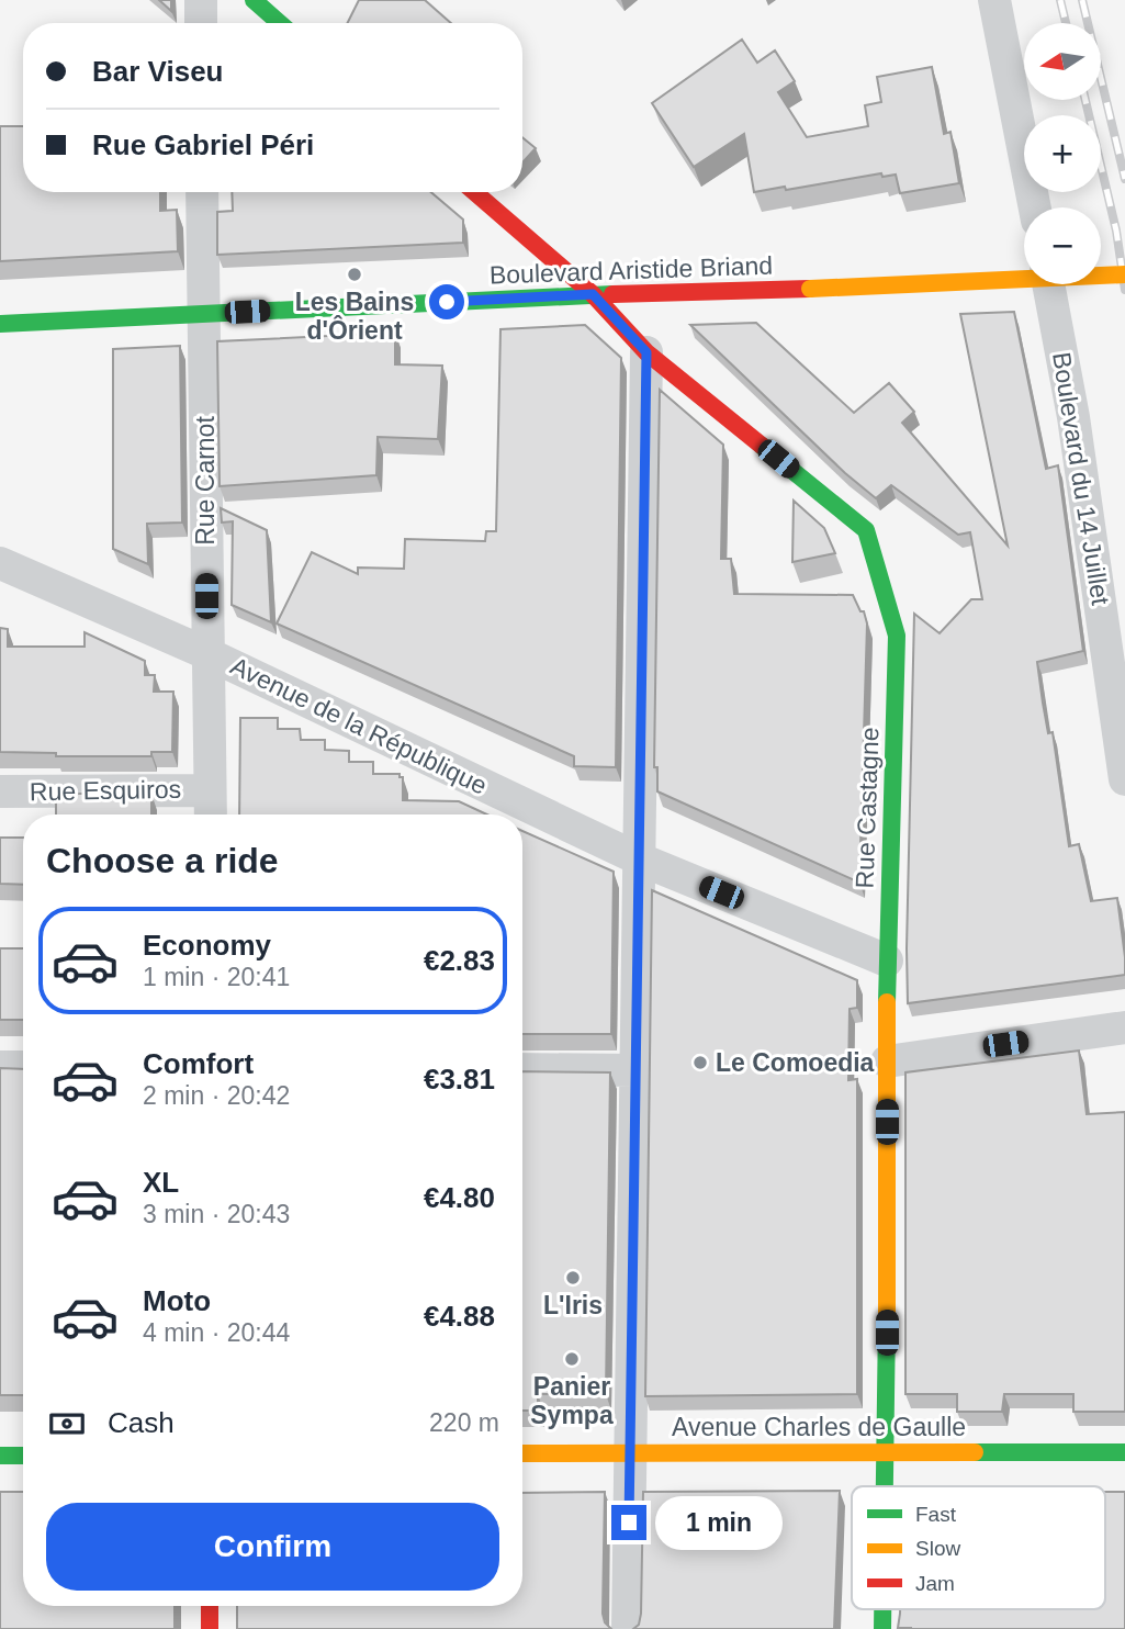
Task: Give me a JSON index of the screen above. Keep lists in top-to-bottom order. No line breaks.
{"streets":{"main road":["Boulevard Aristide Briand","Rue Castagne","Avenue Charles de Gaulle"],"street":["Boulevard du 14 Juillet","Rue Carnot","Avenue de la République","Rue Esquiros"]},"crossings":[["Boulevard Aristide Briand","Rue Carnot"],["Boulevard Aristide Briand","Rue Castagne"],["Rue Carnot","Avenue de la République"],["Rue Carnot","Rue Esquiros"],["Avenue de la République","Rue Castagne"],["Rue Castagne","Avenue Charles de Gaulle"]],"places":["Les Bains d'Ôrient","Le Comoedia","L'Iris","Panier Sympa"],"legend":["Fast","Slow","Jam"],"north":"left","page":{"map_buttons":["+","−"],"banner":["Bar Viseu","Rue Gabriel Péri"],"heading":"Choose a ride","list":[{"name":"Economy","note":"1 min · 20:41","value":"€2.83"},{"name":"Comfort","note":"2 min · 20:42","value":"€3.81"},{"name":"XL","note":"3 min · 20:43","value":"€4.80"},{"name":"Moto","note":"4 min · 20:44","value":"€4.88"}],"pay":["Cash","220 m"],"buttons":"Confirm","bubble":"1 min"}}
